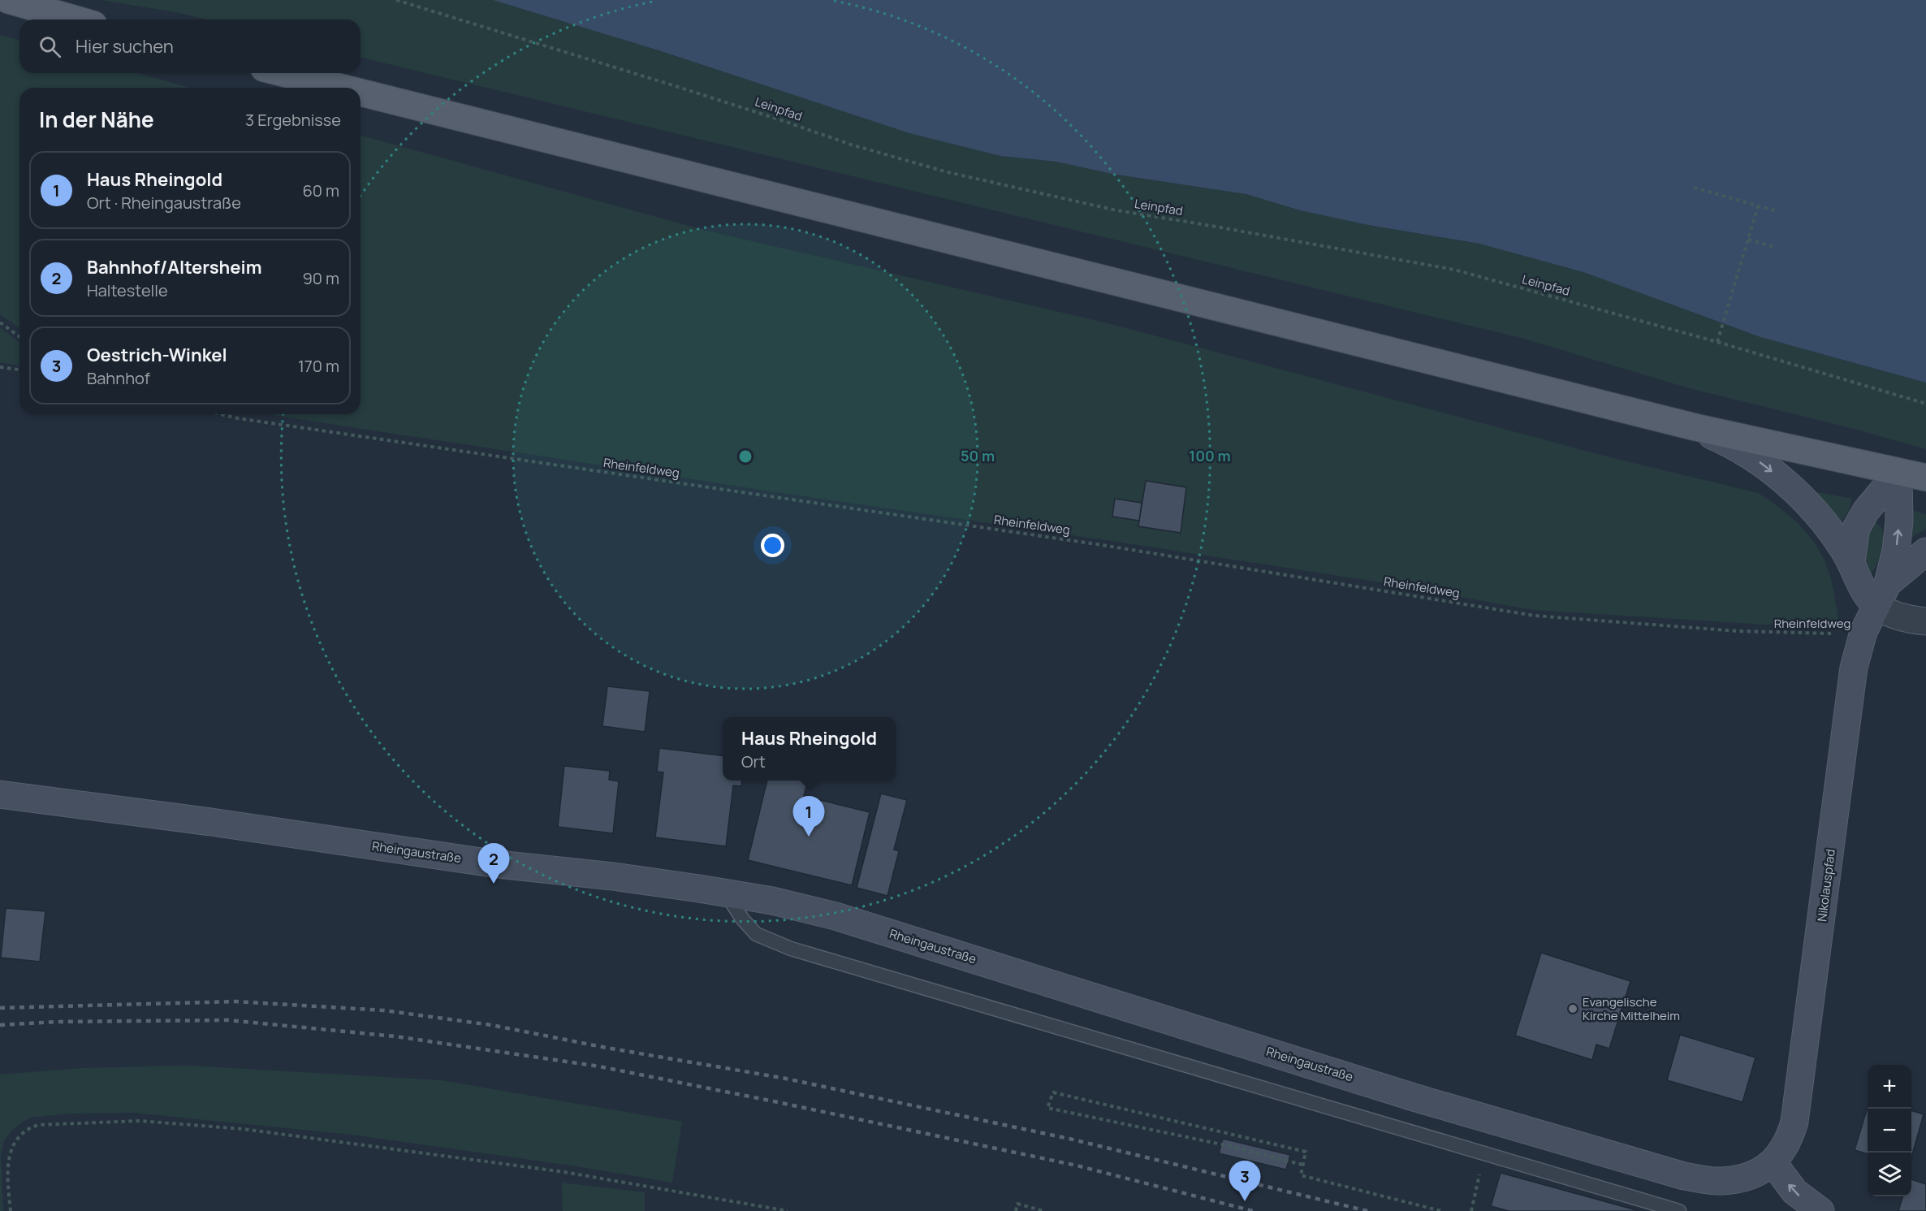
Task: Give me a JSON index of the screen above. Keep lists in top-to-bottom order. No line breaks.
{"streets":{"main road":["Rheingaustraße","Nikolauspfad"],"path":["Leinpfad","Rheinfeldweg"]},"crossings":[["Rheinfeldweg","Nikolauspfad"],["Rheingaustraße","Nikolauspfad"]],"places":["Evangelische Kirche Mittelheim"],"page":{"search":"Hier suchen","heading":["In der Nähe","3 Ergebnisse"],"list":[{"mark":"1","name":"Haus Rheingold","note":"Ort · Rheingaustraße","value":"60 m"},{"mark":"2","name":"Bahnhof/Altersheim","note":"Haltestelle","value":"90 m"},{"mark":"3","name":"Oestrich-Winkel","note":"Bahnhof","value":"170 m"}],"popup":["Haus Rheingold","Ort"],"pins":["1","2","3"],"map_buttons":["+","−"]},"rings":["50 m","100 m"]}
